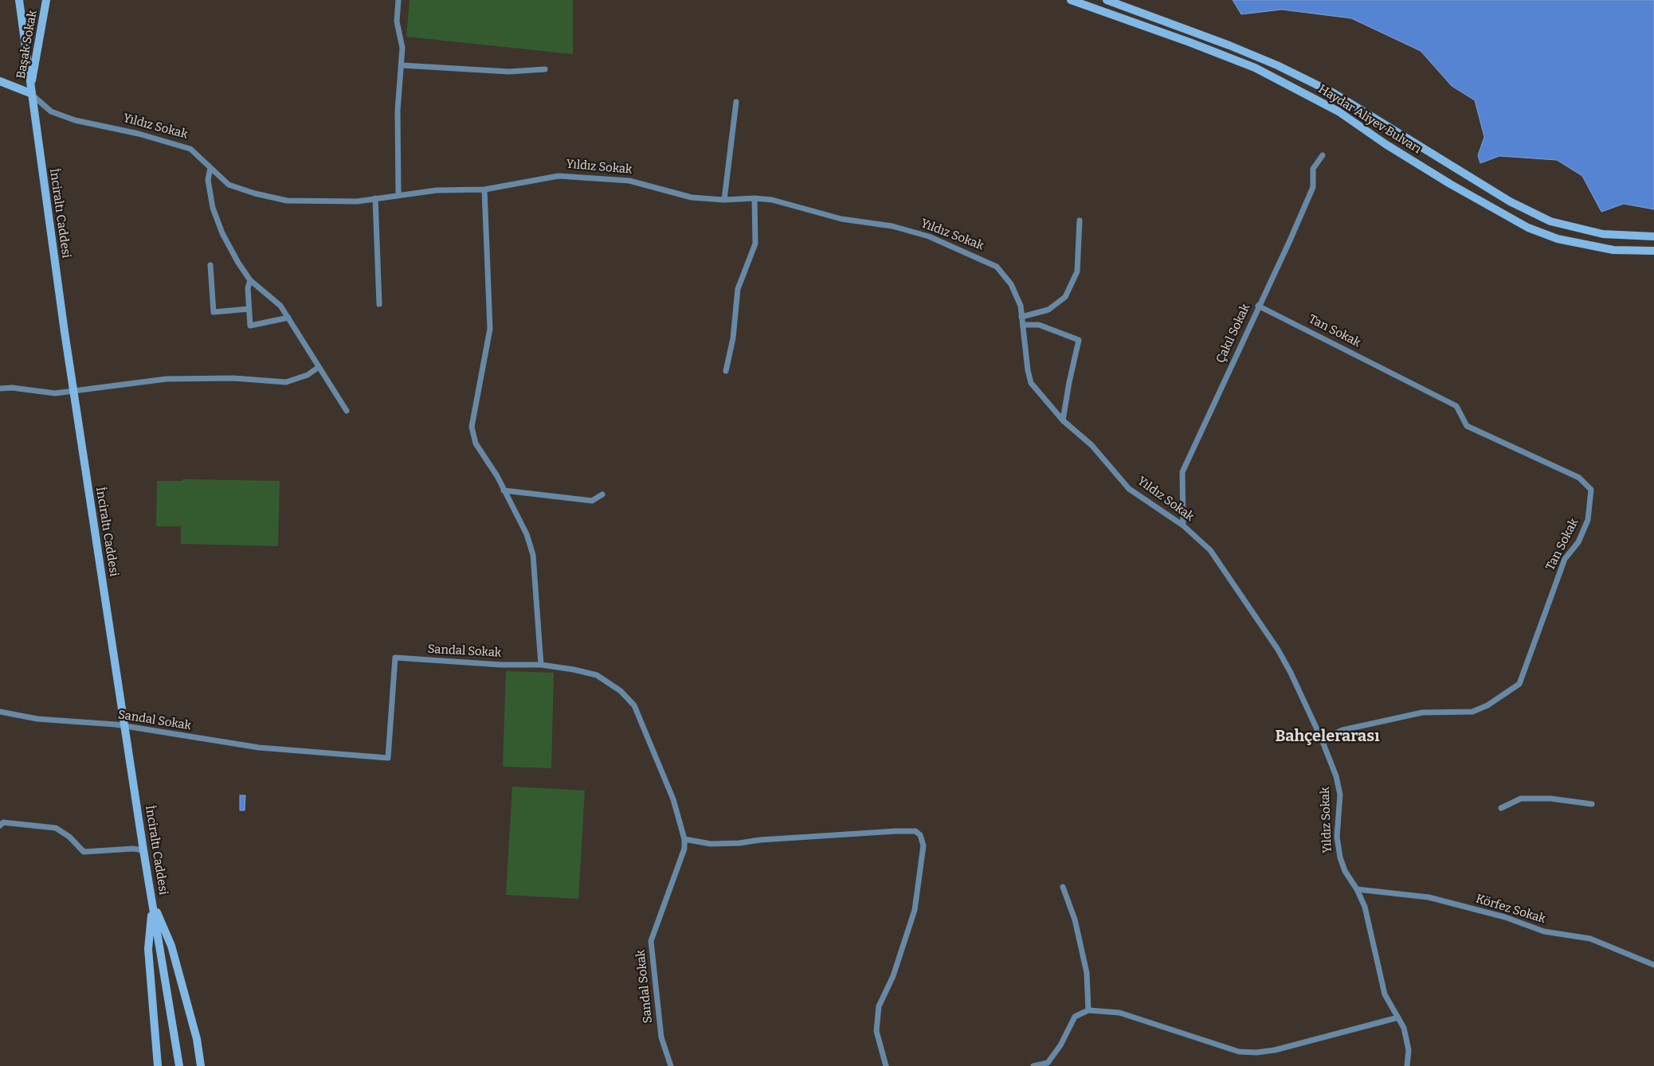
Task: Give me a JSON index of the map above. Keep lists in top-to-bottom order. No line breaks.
{"streets":{"main road":["Başak Sokak","Haydar Aliyev Bulvarı","Yıldız Sokak","İnciraltı Caddesi"],"street":["Tan Sokak","Çakıl Sokak","Sandal Sokak","Körfez Sokak"]},"crossings":[["Başak Sokak","Yıldız Sokak"],["Başak Sokak","İnciraltı Caddesi"],["Yıldız Sokak","İnciraltı Caddesi"],["Yıldız Sokak","Tan Sokak"],["Yıldız Sokak","Çakıl Sokak"],["Yıldız Sokak","Körfez Sokak"],["İnciraltı Caddesi","Sandal Sokak"],["Tan Sokak","Çakıl Sokak"]],"districts":["Bahçelerarası"]}
